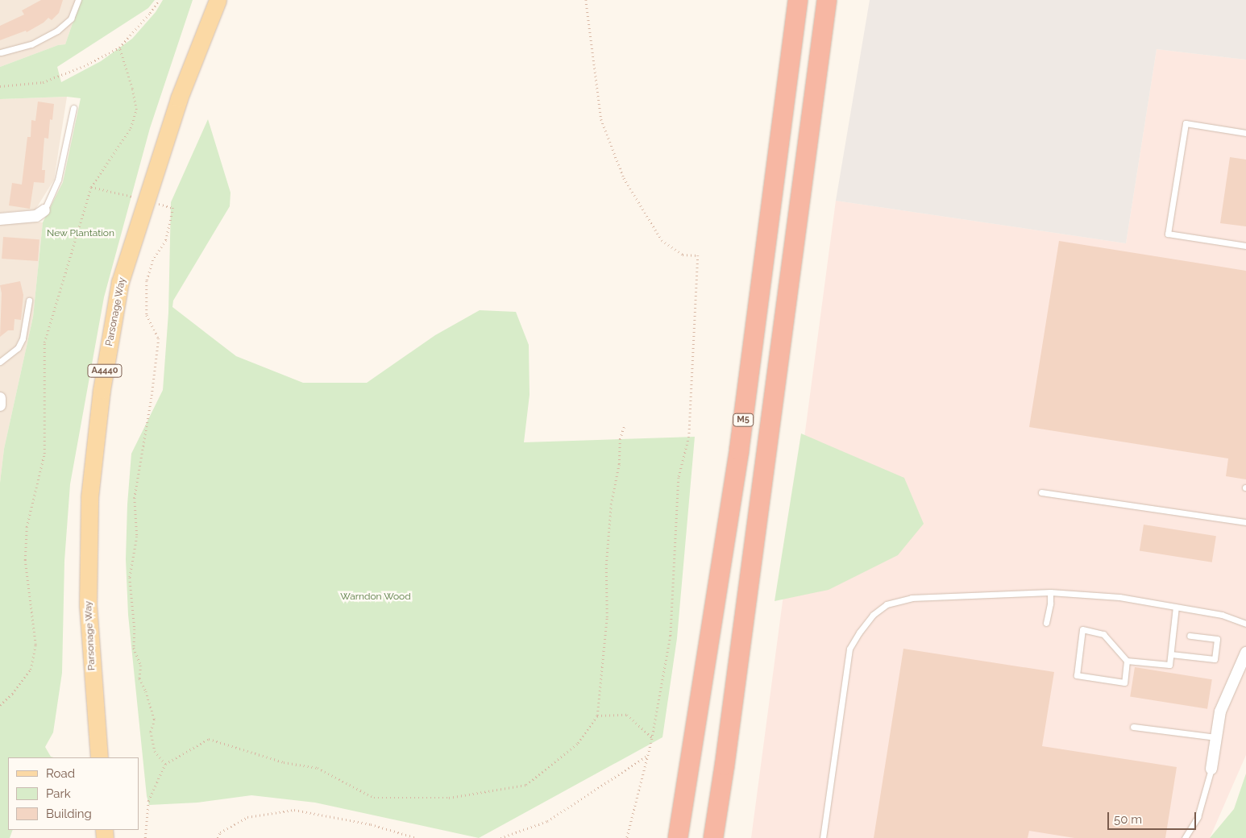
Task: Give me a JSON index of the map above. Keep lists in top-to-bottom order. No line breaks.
{"streets":{"highway":["M5"],"main road":["Parsonage Way","A4440"]},"parks":["New Plantation","Warndon Wood"],"legend":["Road","Park","Building"],"scale_bar":"50 m"}
